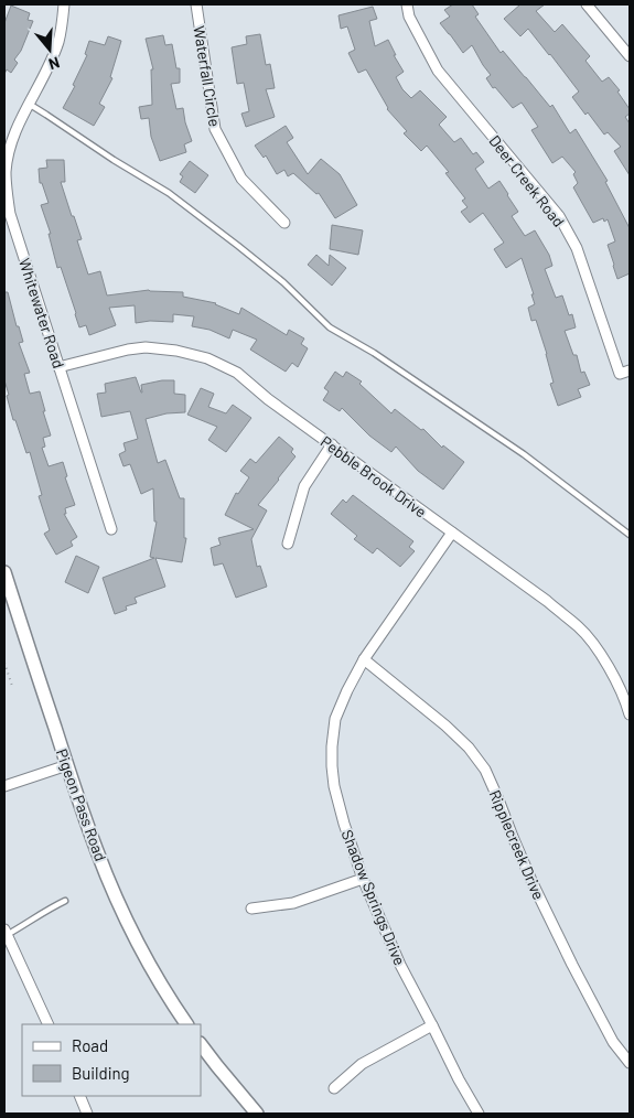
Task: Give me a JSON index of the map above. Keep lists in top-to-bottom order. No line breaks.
{"streets":{"street":["Waterfall Circle","Deer Creek Road","Whitewater Road","Pebble Brook Drive","Pigeon Pass Road","Ripplecreek Drive","Shadow Springs Drive"]},"crossings":[["Whitewater Road","Pebble Brook Drive"],["Pebble Brook Drive","Shadow Springs Drive"],["Ripplecreek Drive","Shadow Springs Drive"]],"legend":["Road","Building"],"north":"bottom"}
